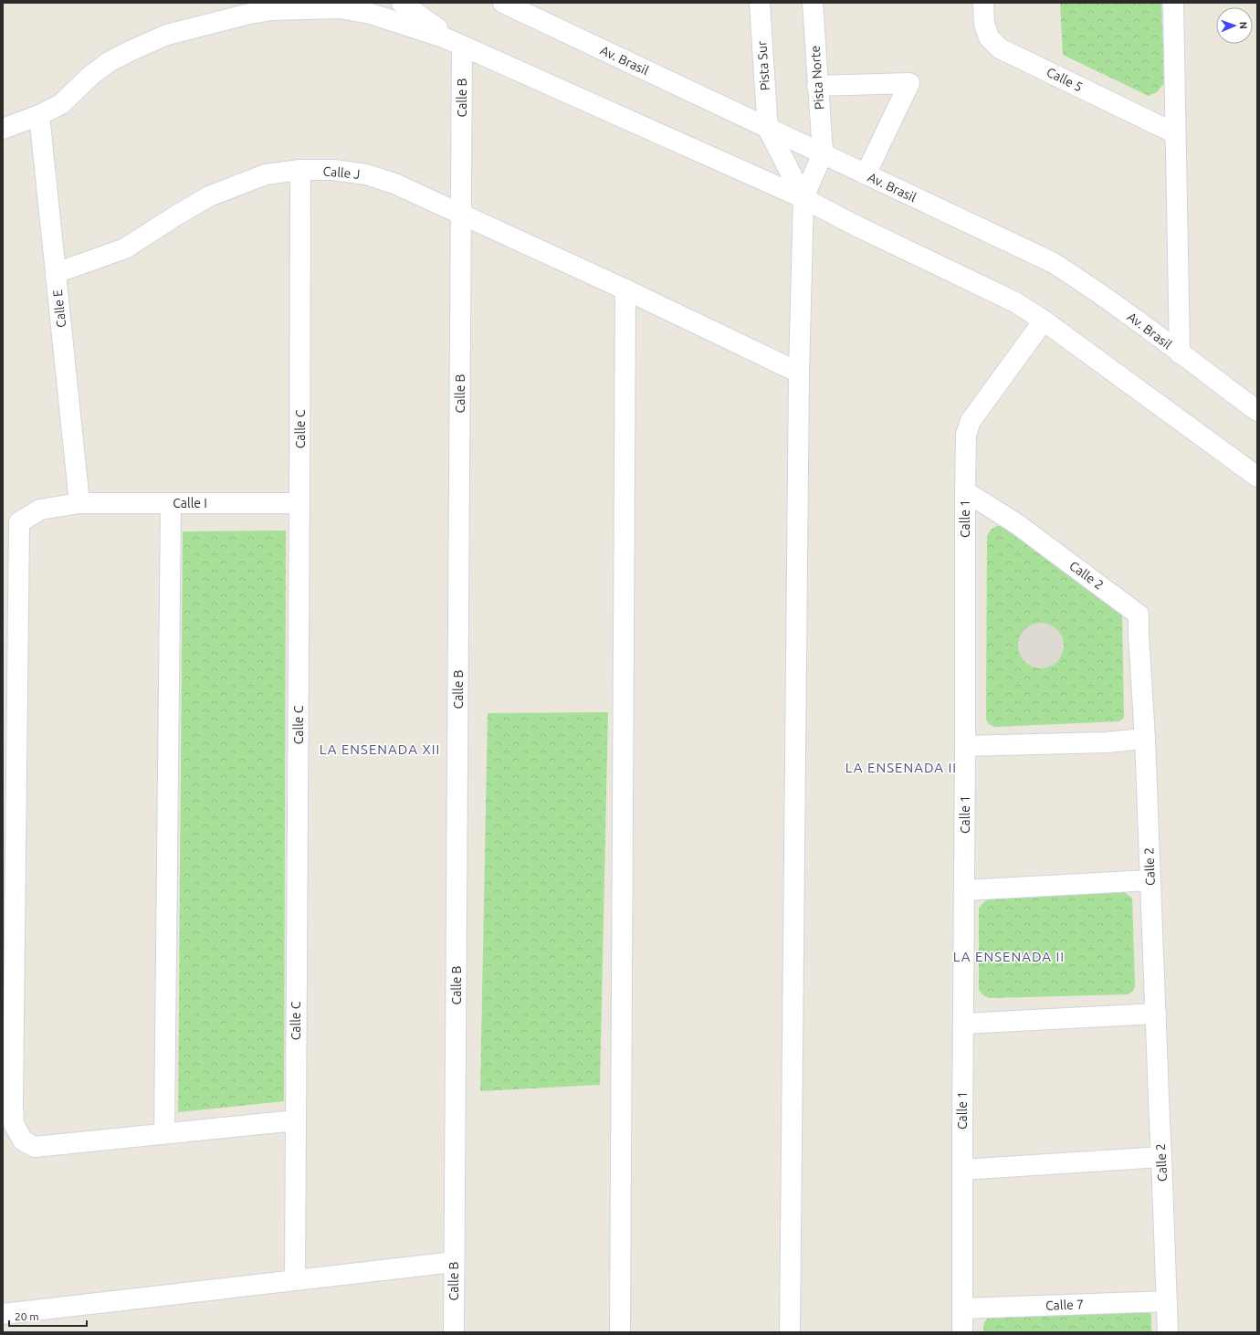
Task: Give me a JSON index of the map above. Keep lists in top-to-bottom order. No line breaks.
{"streets":{"street":["Av. Brasil","Pista Sur","Pista Norte","Calle 5","Calle B","Calle J","Calle E","Calle C","Calle I","Calle 1","Calle 2","Calle 7"]},"crossings":[["Av. Brasil","Pista Sur"],["Av. Brasil","Pista Norte"],["Calle B","Calle J"],["Calle J","Calle E"],["Calle J","Calle C"],["Calle E","Calle I"],["Calle C","Calle I"],["Calle 1","Calle 2"],["Calle 1","Calle 7"],["Calle 2","Calle 7"]],"districts":["LA ENSENADA XII","LA ENSENADA II","LA ENSENADA II"],"scale_bar":"20 m","north":"right"}
